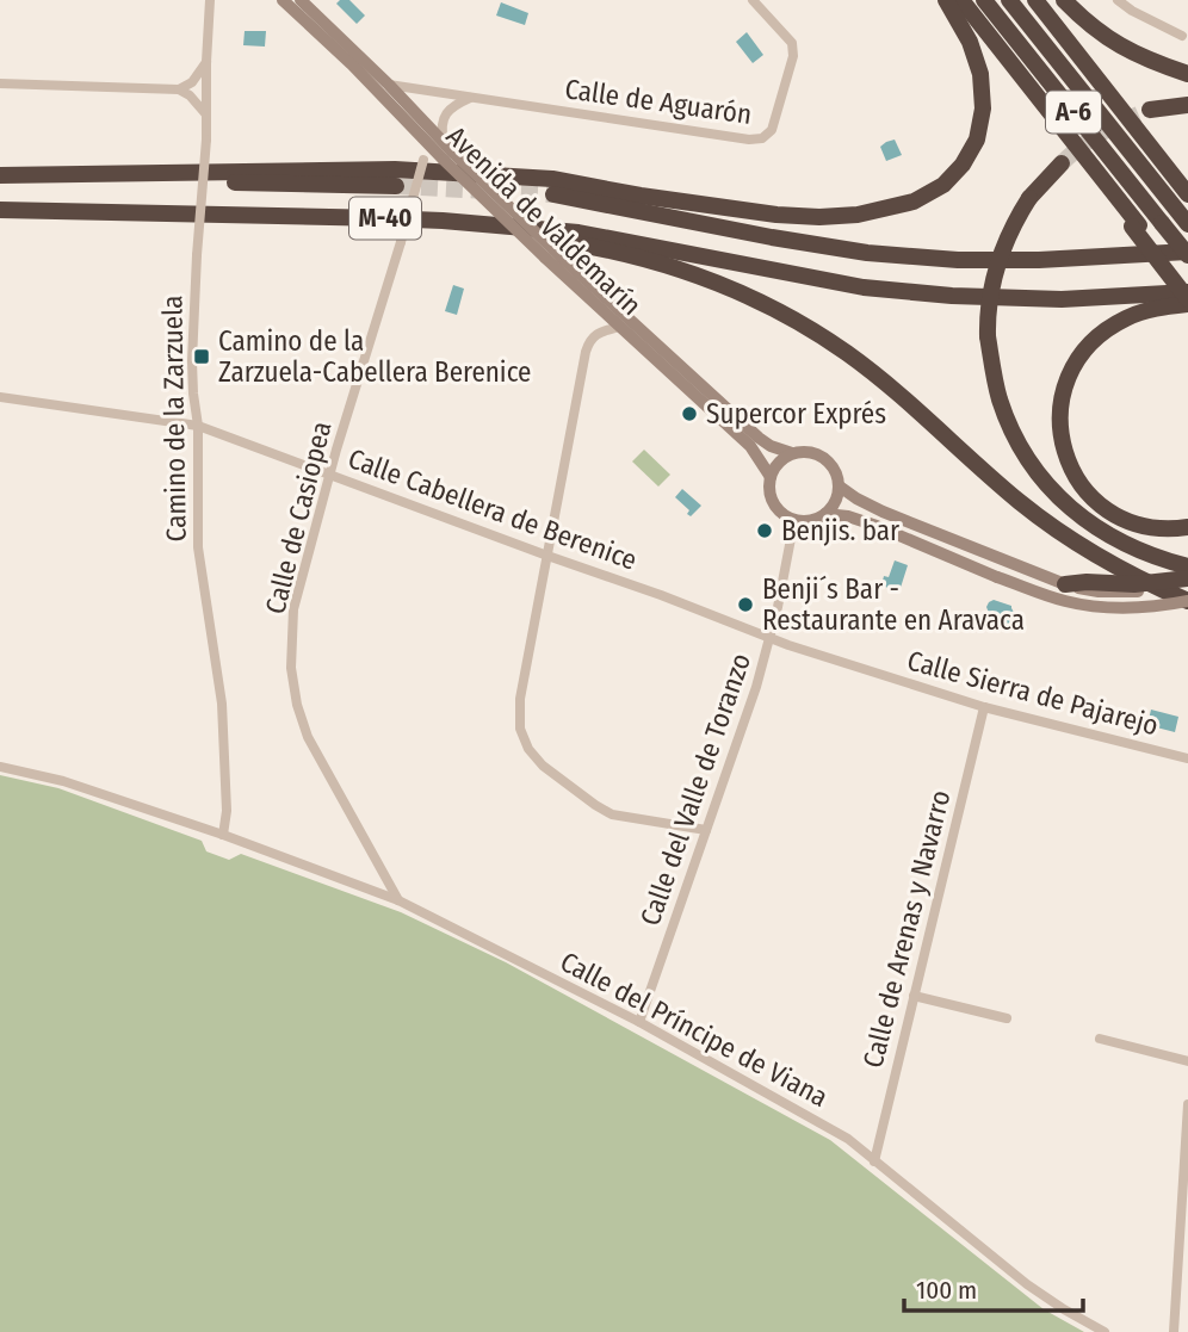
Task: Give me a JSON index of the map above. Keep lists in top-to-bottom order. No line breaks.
{"streets":{"highway":["A-6","M-40"],"street":["Calle de Aguarón","Avenida de Valdemarín","Camino de la Zarzuela","Calle Cabellera de Berenice","Calle de Casiopea","Calle Sierra de Pajarejo","Calle del Valle de Toranzo","Calle de Arenas y Navarro","Calle del Príncipe de Viana"]},"crossings":[["Calle de Aguarón","Avenida de Valdemarín"],["Avenida de Valdemarín","Calle de Casiopea"],["Avenida de Valdemarín","Calle del Valle de Toranzo"],["Camino de la Zarzuela","Calle Cabellera de Berenice"],["Camino de la Zarzuela","Calle del Príncipe de Viana"],["Calle Cabellera de Berenice","Calle de Casiopea"],["Calle Cabellera de Berenice","Calle Sierra de Pajarejo"],["Calle Cabellera de Berenice","Calle del Valle de Toranzo"],["Calle de Casiopea","Calle del Príncipe de Viana"],["Calle Sierra de Pajarejo","Calle del Valle de Toranzo"],["Calle Sierra de Pajarejo","Calle de Arenas y Navarro"],["Calle del Valle de Toranzo","Calle del Príncipe de Viana"],["Calle de Arenas y Navarro","Calle del Príncipe de Viana"]],"places":{"transit":["Camino de la Zarzuela-Cabellera Berenice"],"other":["Supercor Exprés","Benjis. bar","Benji´s Bar - Restaurante en Aravaca"]},"scale_bar":"100 m"}
